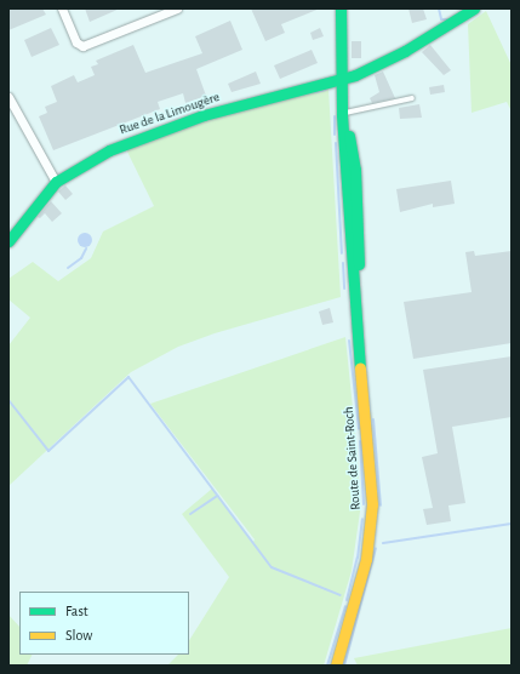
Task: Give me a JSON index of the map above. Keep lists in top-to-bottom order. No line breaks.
{"streets":{"street":["Rue de la Limougère","Route de Saint-Roch"]},"crossings":[["Rue de la Limougère","Route de Saint-Roch"]],"legend":["Fast","Slow"]}
